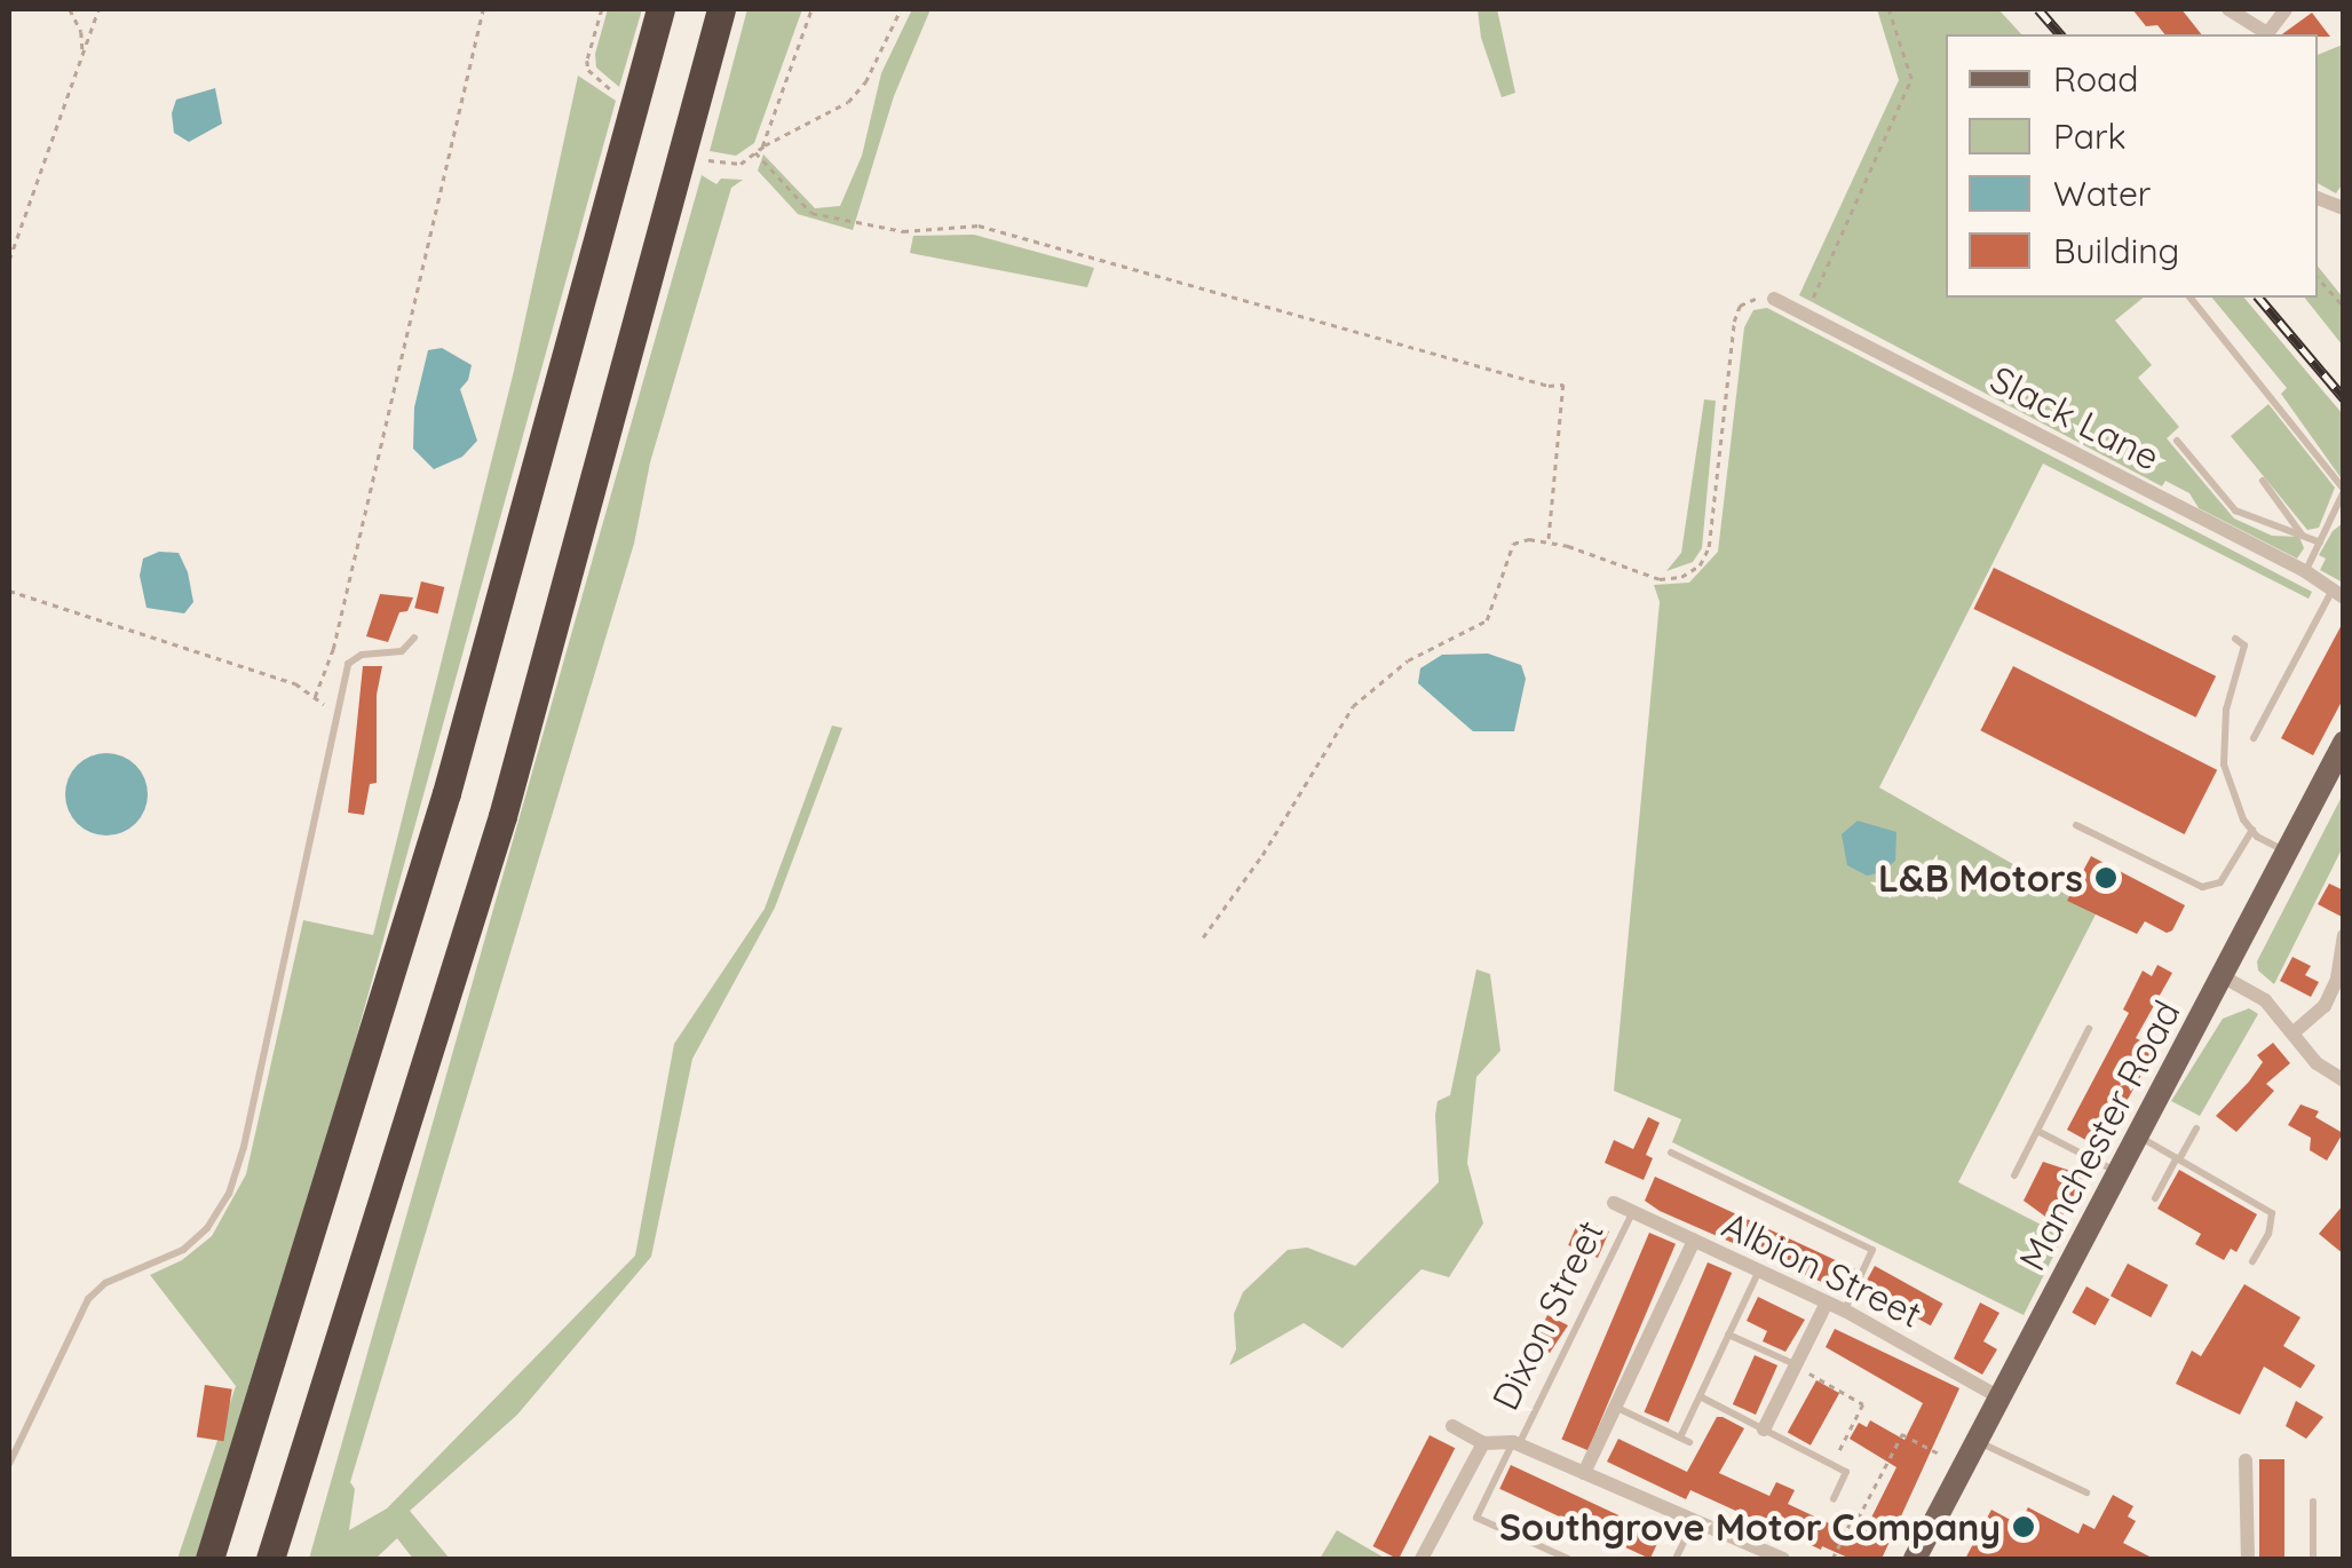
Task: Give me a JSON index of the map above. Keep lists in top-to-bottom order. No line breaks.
{"streets":{"main road":["Manchester Road"],"street":["Slack Lane","Albion Street","Dixon Street"]},"crossings":[["Manchester Road","Albion Street"],["Albion Street","Dixon Street"]],"places":["L&B Motors","Southgrove Motor Company"],"legend":["Road","Park","Water","Building"]}
